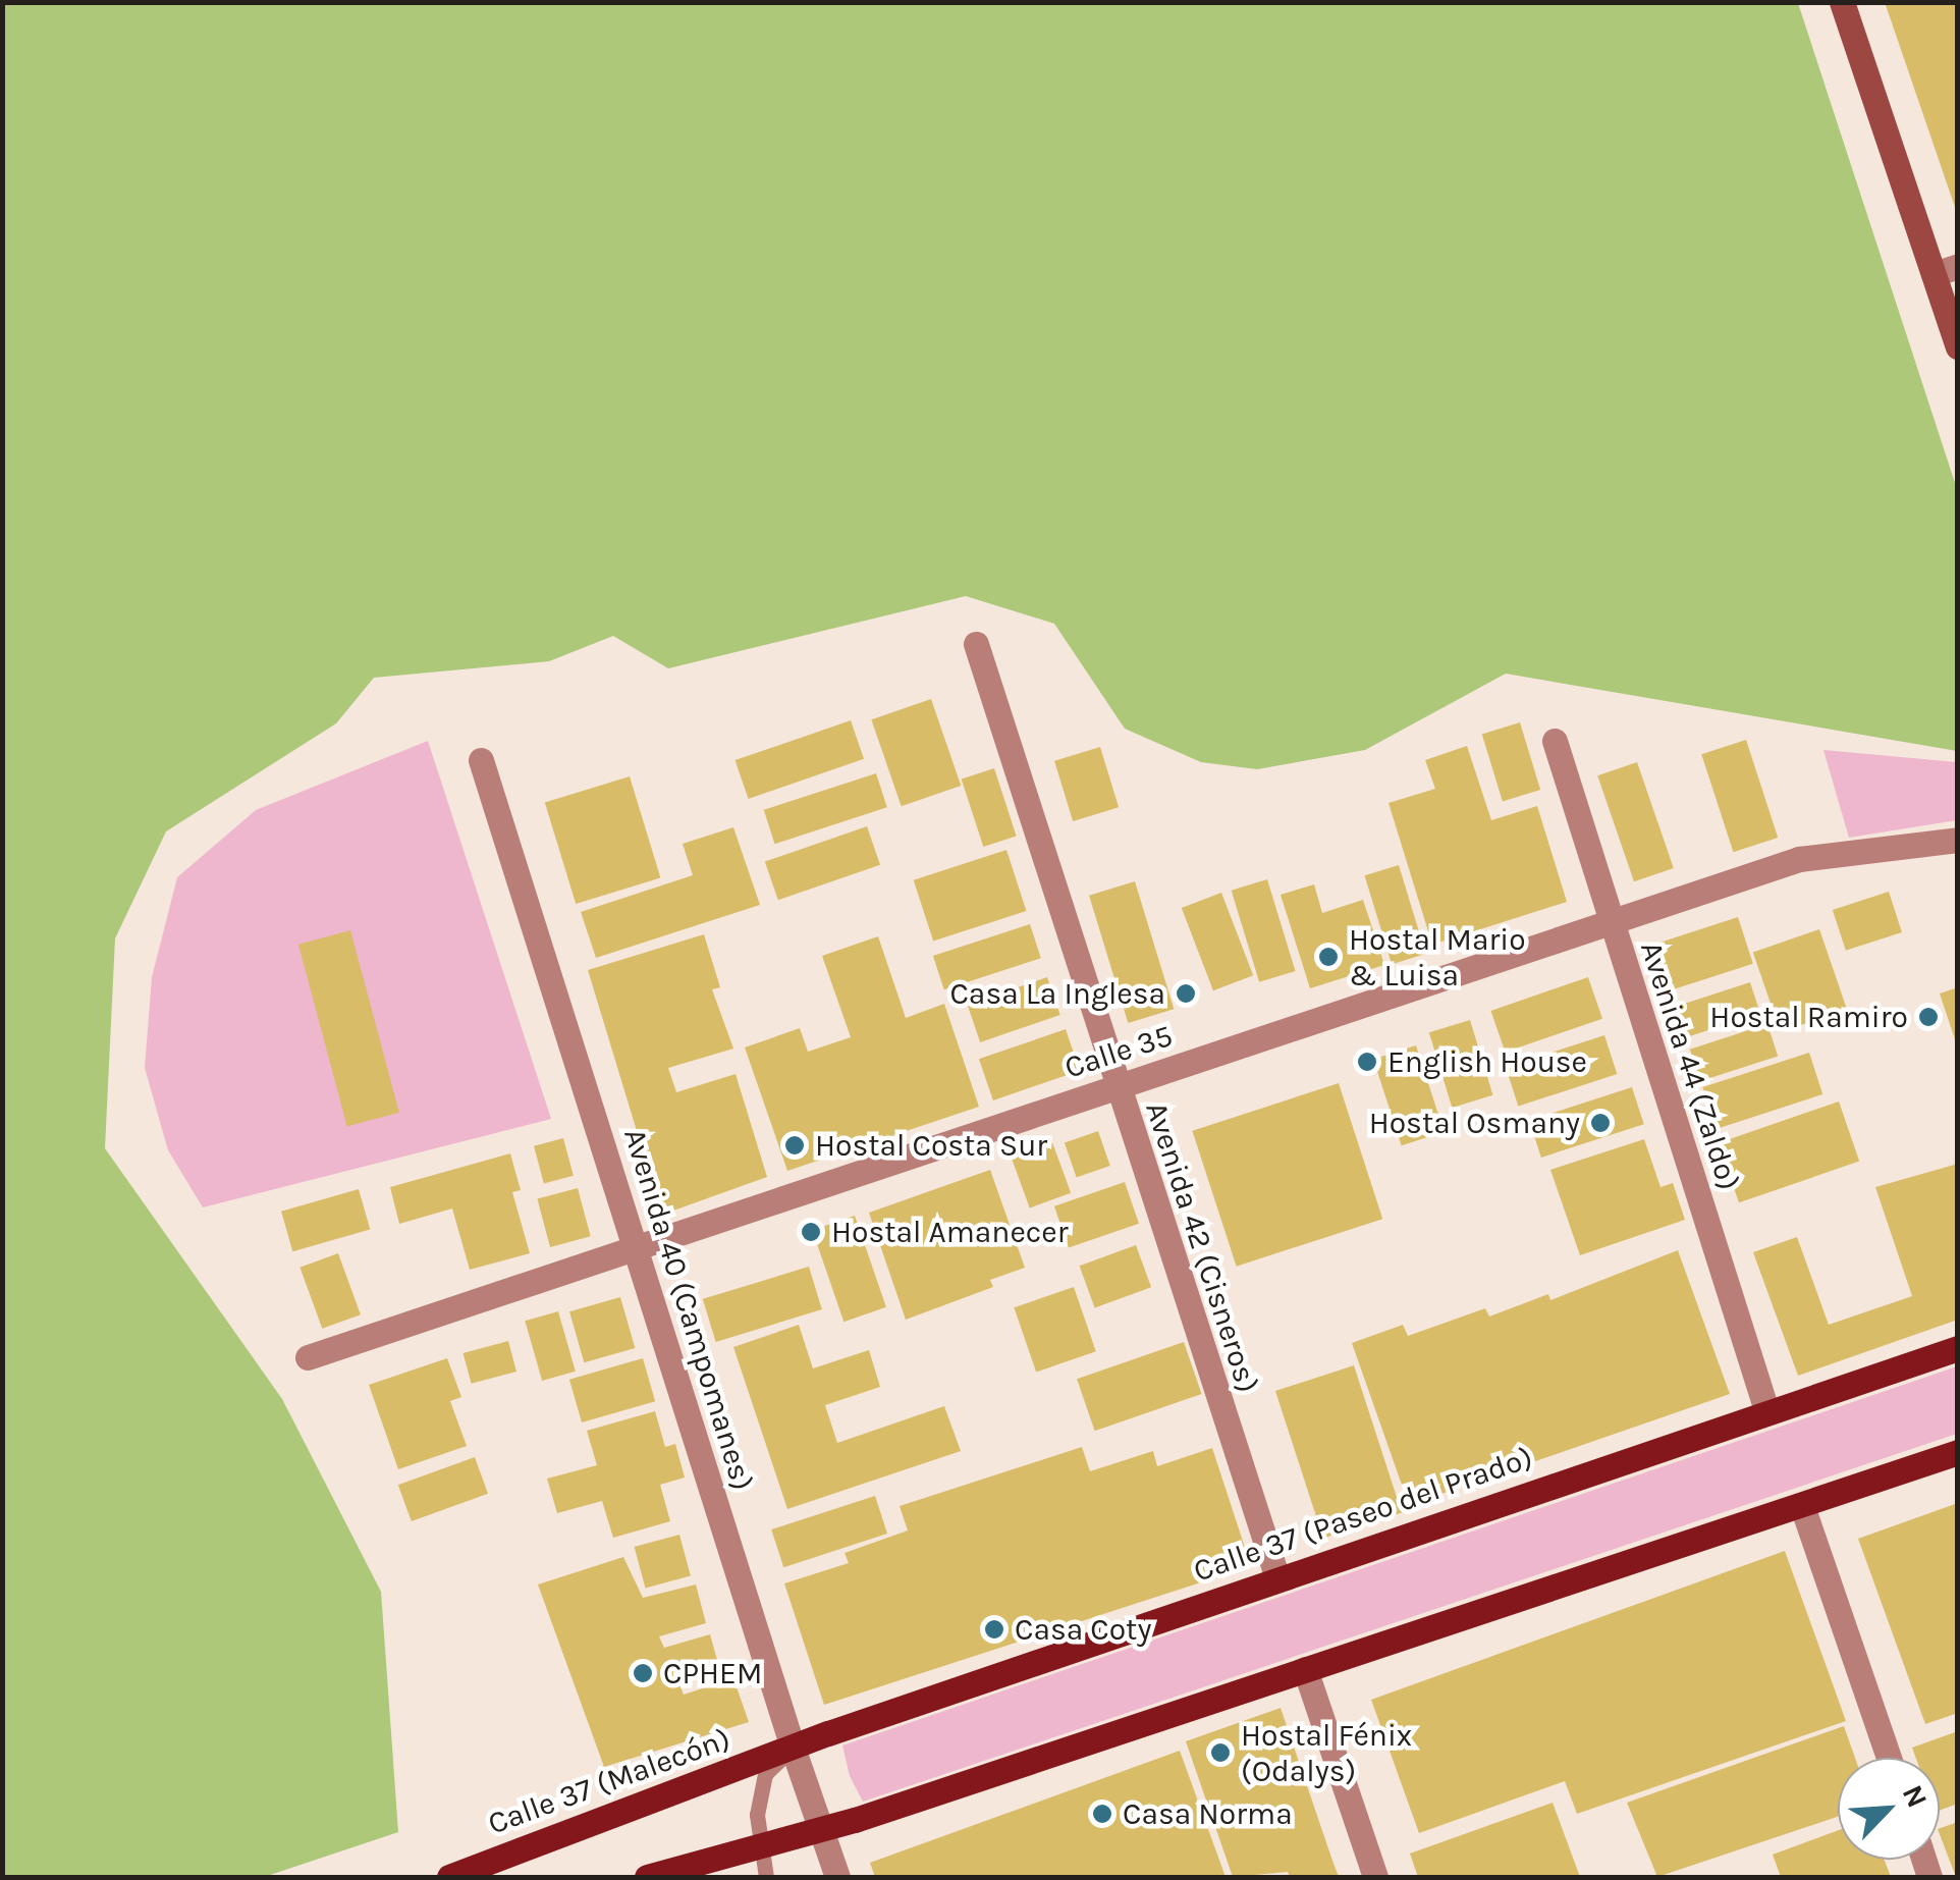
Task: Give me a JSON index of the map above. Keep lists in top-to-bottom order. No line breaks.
{"streets":{"main road":["Calle 37 (Paseo del Prado)","Calle 37 (Malecón)"],"street":["Calle 35","Avenida 44 (Zaldo)","Avenida 42 (Cisneros)","Avenida 40 (Campomanes)"]},"crossings":[["Calle 35","Avenida 44 (Zaldo)"],["Calle 35","Avenida 42 (Cisneros)"],["Calle 35","Avenida 40 (Campomanes)"],["Avenida 44 (Zaldo)","Calle 37 (Paseo del Prado)"],["Avenida 42 (Cisneros)","Calle 37 (Paseo del Prado)"],["Avenida 40 (Campomanes)","Calle 37 (Paseo del Prado)"],["Avenida 40 (Campomanes)","Calle 37 (Malecón)"],["Calle 37 (Paseo del Prado)","Calle 37 (Malecón)"]],"places":["Hostal Mario & Luisa","Casa La Inglesa","Hostal Ramiro","English House","Hostal Osmany","Hostal Costa Sur","Hostal Amanecer","Casa Coty","CPHEM","Hostal Fénix (Odalys)","Casa Norma"],"north":"top right"}
